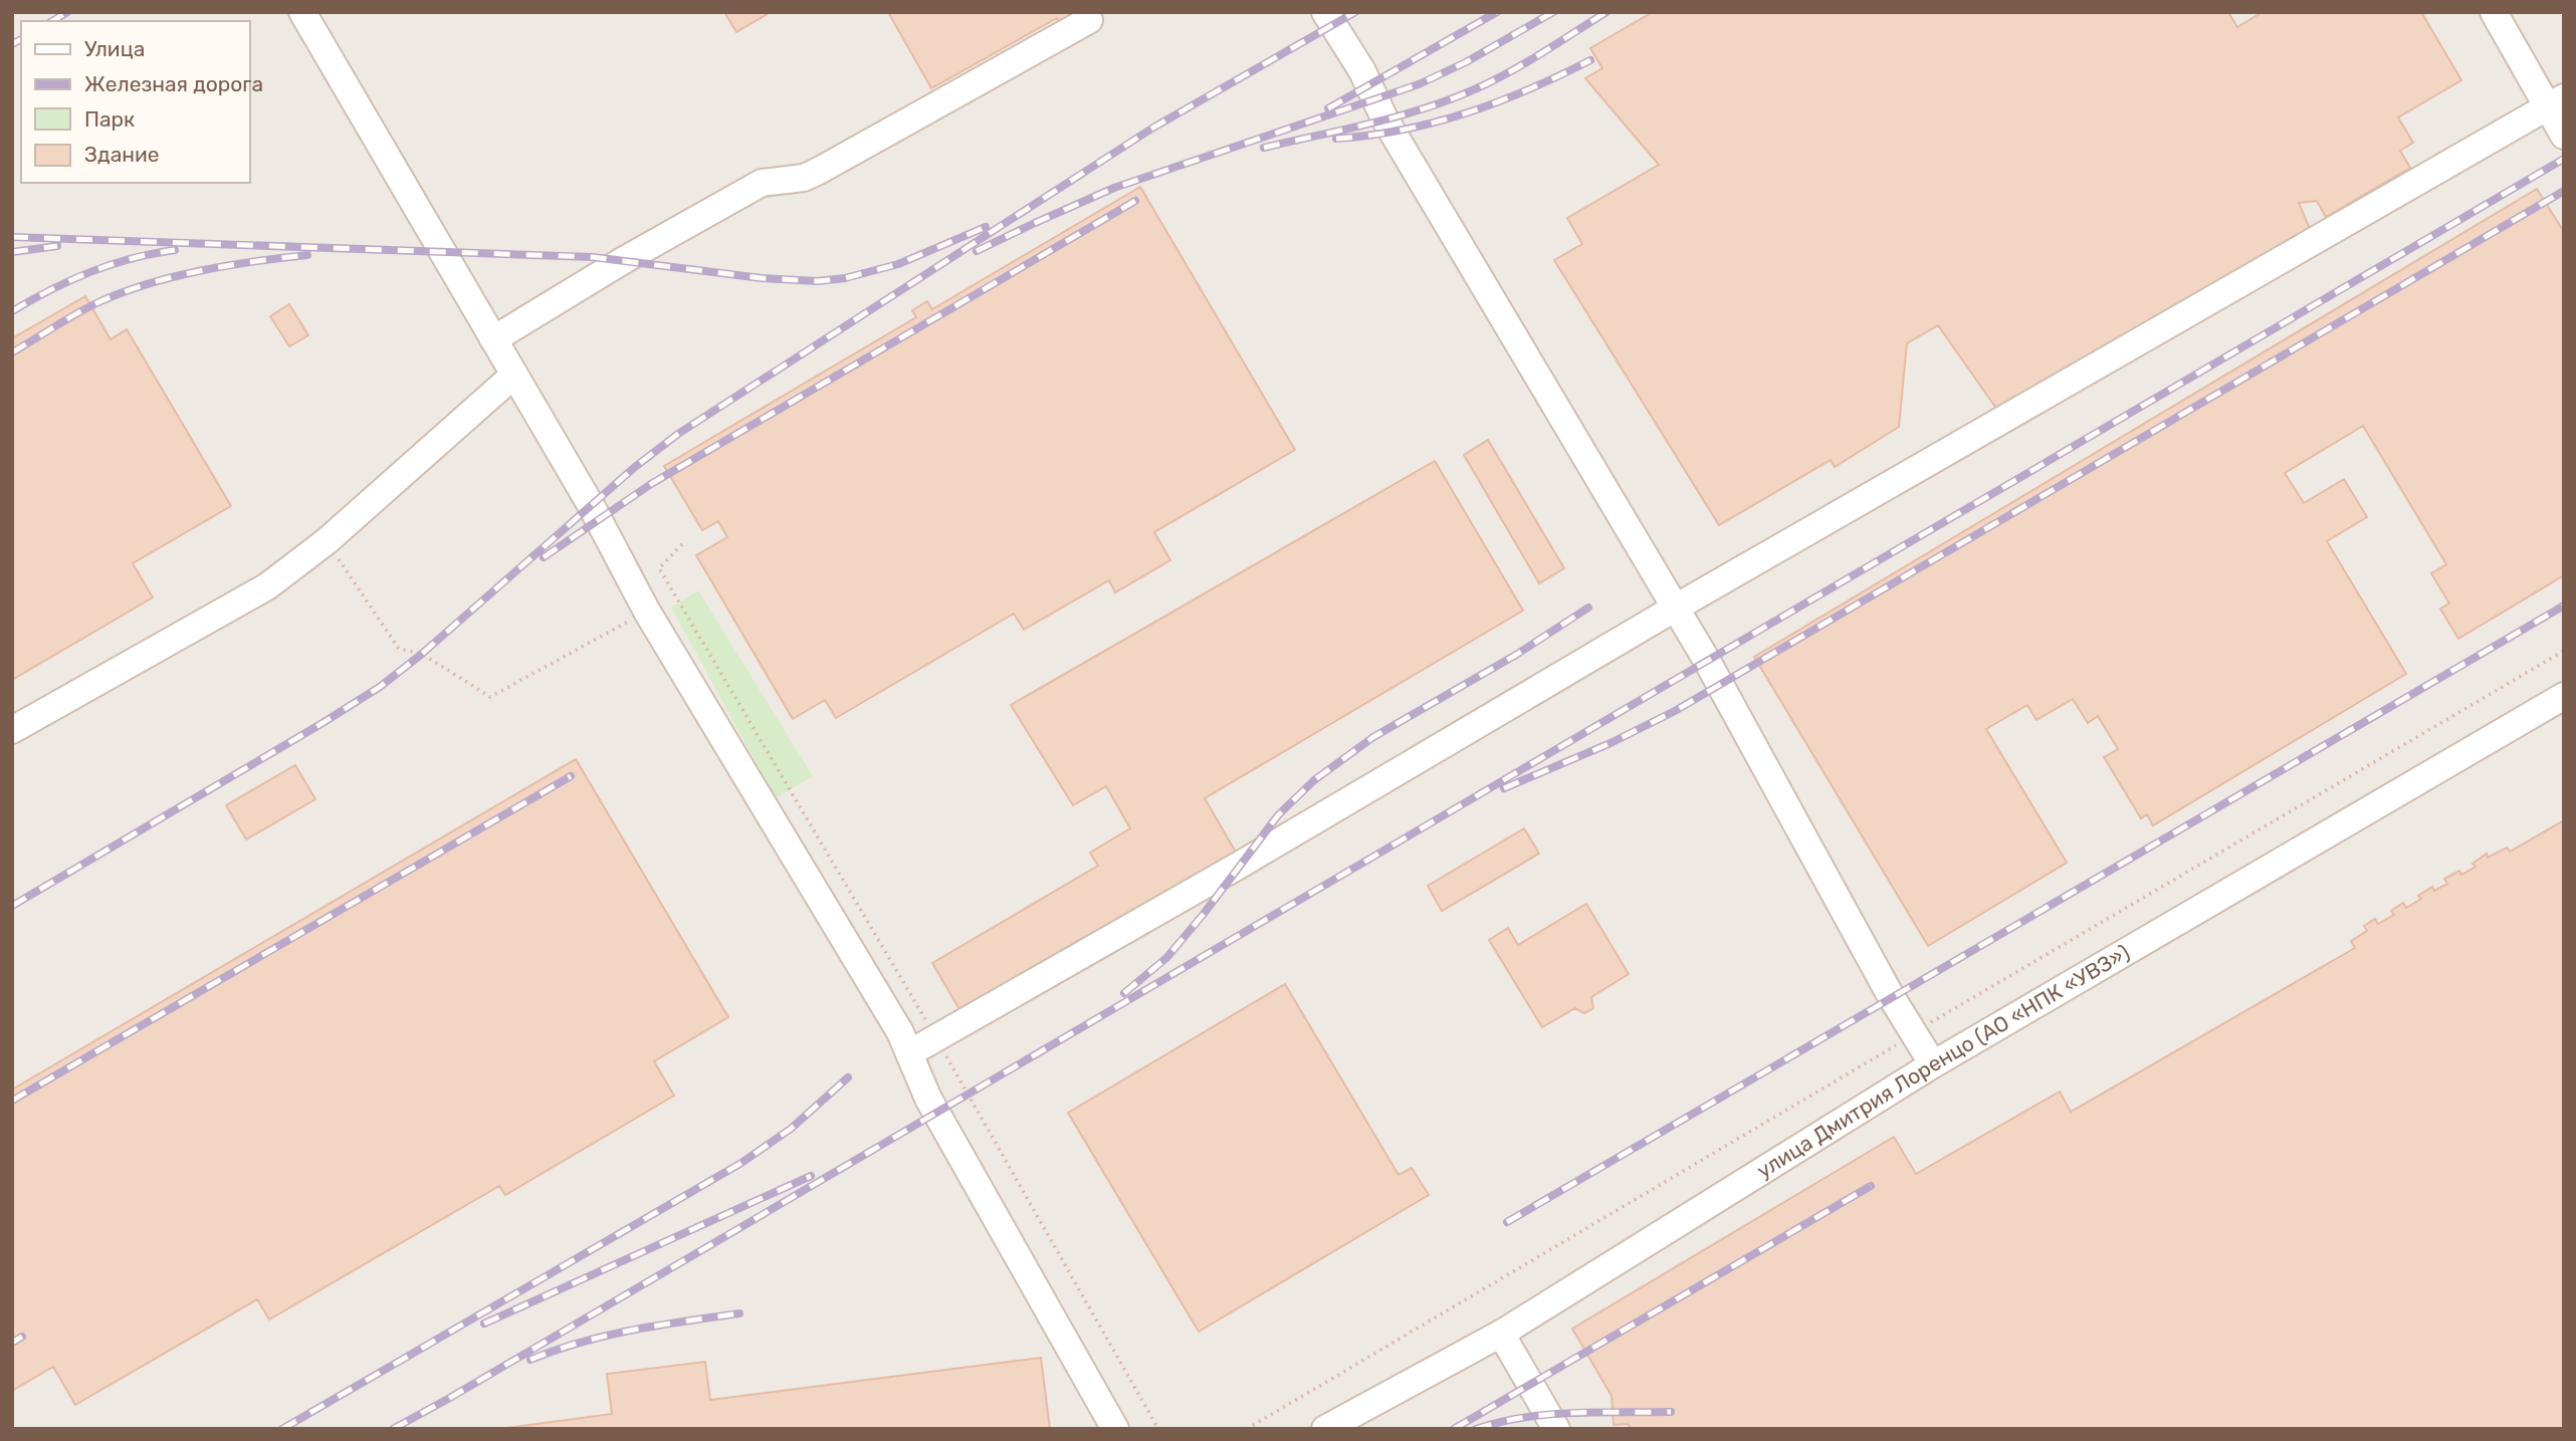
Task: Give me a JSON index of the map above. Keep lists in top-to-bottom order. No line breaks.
{"streets":{"lane":["улица Дмитрия Лоренцо (АО «НПК «УВЗ»)"]},"legend":["Улица","Железная дорога","Парк","Здание"]}
